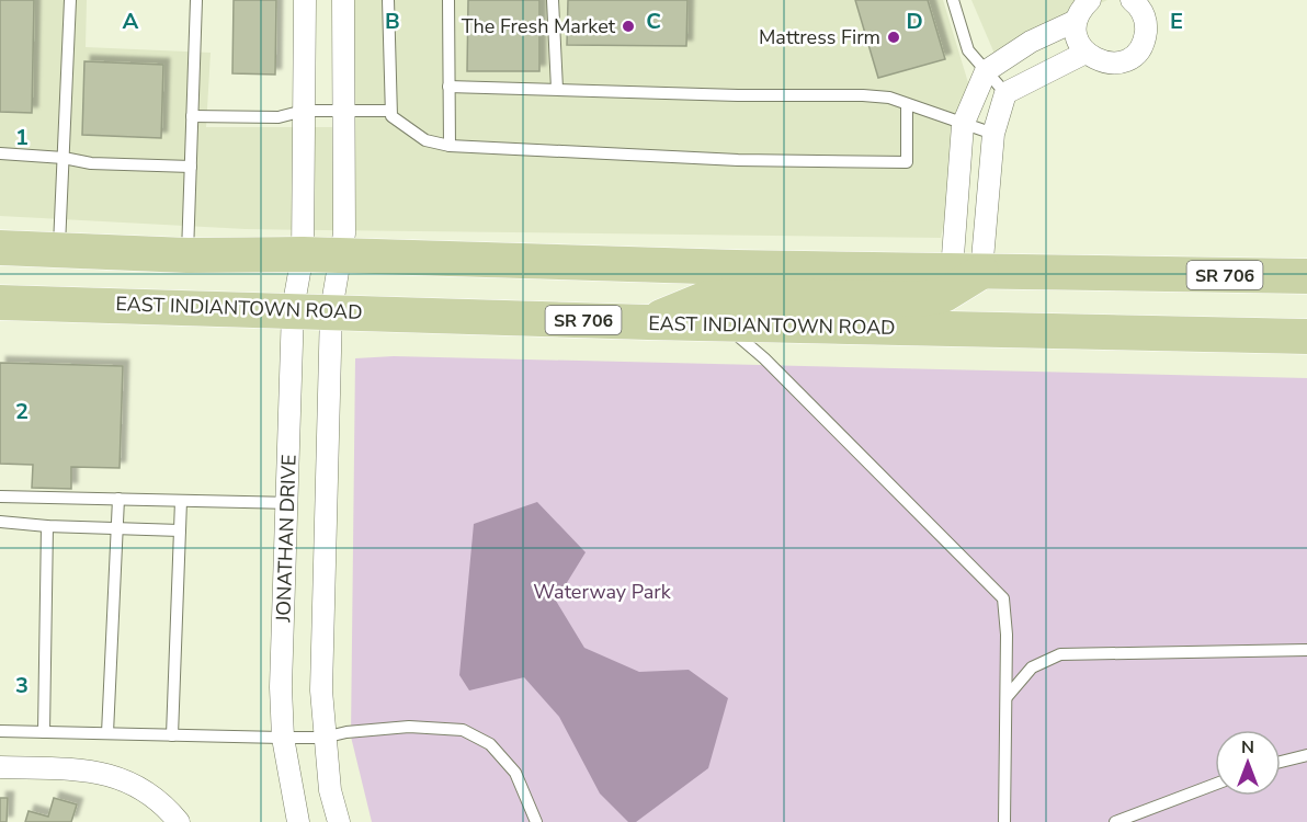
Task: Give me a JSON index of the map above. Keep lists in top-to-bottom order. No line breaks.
{"streets":{"main road":["SR 706","EAST INDIANTOWN ROAD"],"street":["JONATHAN DRIVE"]},"crossings":[["SR 706","JONATHAN DRIVE"],["EAST INDIANTOWN ROAD","JONATHAN DRIVE"]],"parks":["Waterway Park"],"places":["The Fresh Market","Mattress Firm"],"north":"top","grid":{"columns":["A","B","C","D","E"],"rows":["1","2","3"]}}
